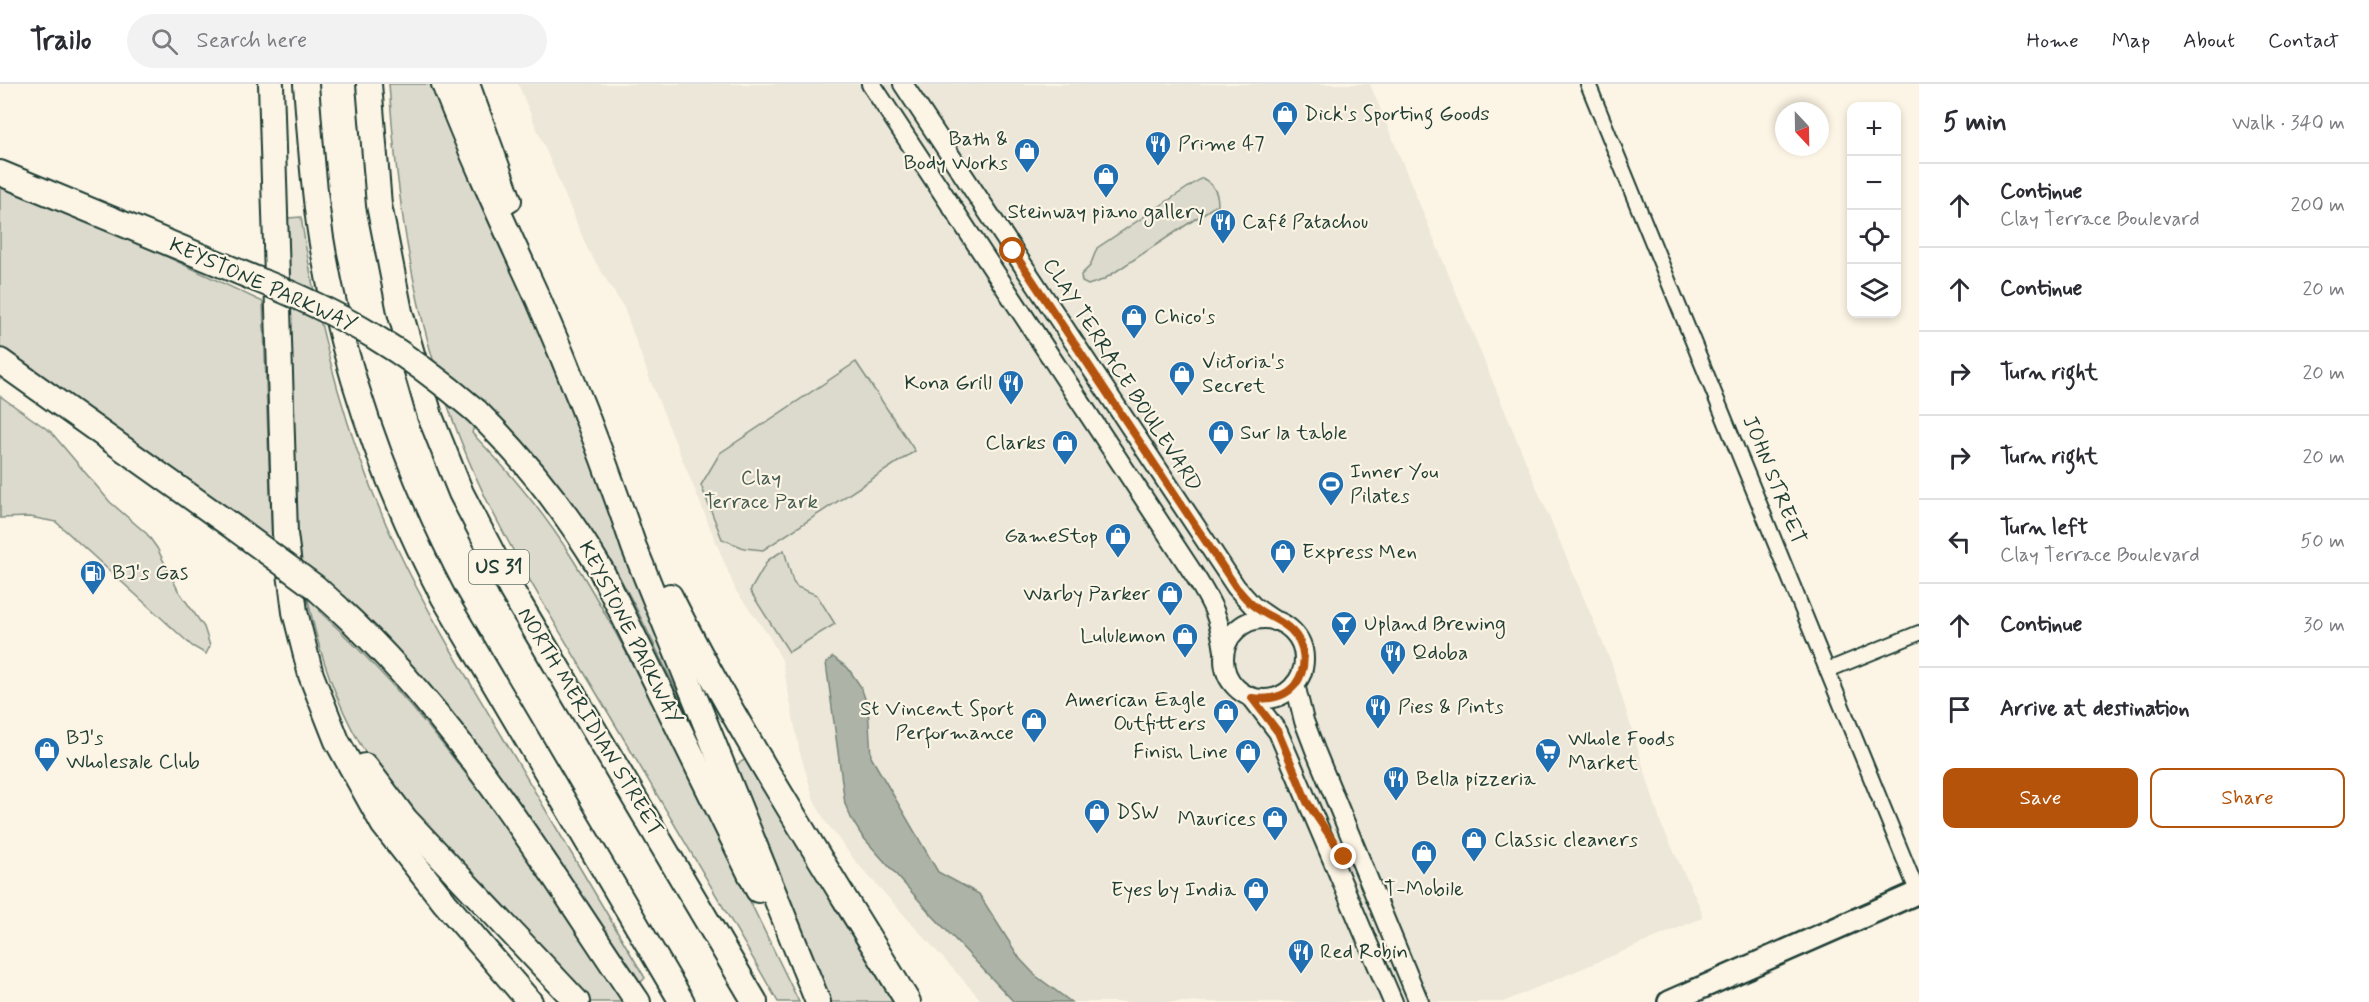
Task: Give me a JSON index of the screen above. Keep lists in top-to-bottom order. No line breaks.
{"streets":{"highway":["KEYSTONE PARKWAY","US 31","NORTH MERIDIAN STREET"],"street":["CLAY TERRACE BOULEVARD","JOHN STREET"]},"parks":["Clay Terrace Park"],"places":{"shop":["Dick's Sporting Goods","Bath & Body Works","Steinway piano gallery","Chico's","Victoria's Secret","Sur la table","Clarks","GameStop","Express Men","Warby Parker","Lululemon","American Eagle Outfitters","St Vincent Sport Performance","BJ's Wholesale Club","Finish Line","DSW","Maurices","Classic cleaners","T-Mobile","Eyes by India"],"restaurant":["Prime 47","Café Patachou","Kona Grill","Qdoba","Pies & Pints","Bella pizzeria","Red Robin"],"sports":["Inner You Pilates"],"fuel station":["BJ's Gas"],"bar":["Upland Brewing"],"supermarket":["Whole Foods Market"]},"north":"bottom","page":{"header":"Trailo","search":"Search here","nav":["Home","Map","About","Contact"],"heading":["5 min","Walk · 340 m"],"map_buttons":["+","−"],"list":[["Continue","Clay Terrace Boulevard","200 m"],["Continue","20 m"],["Turn right","20 m"],["Turn right","20 m"],["Turn left","Clay Terrace Boulevard","50 m"],["Continue","30 m"],"Arrive at destination"],"buttons":["Save","Share"]}}
